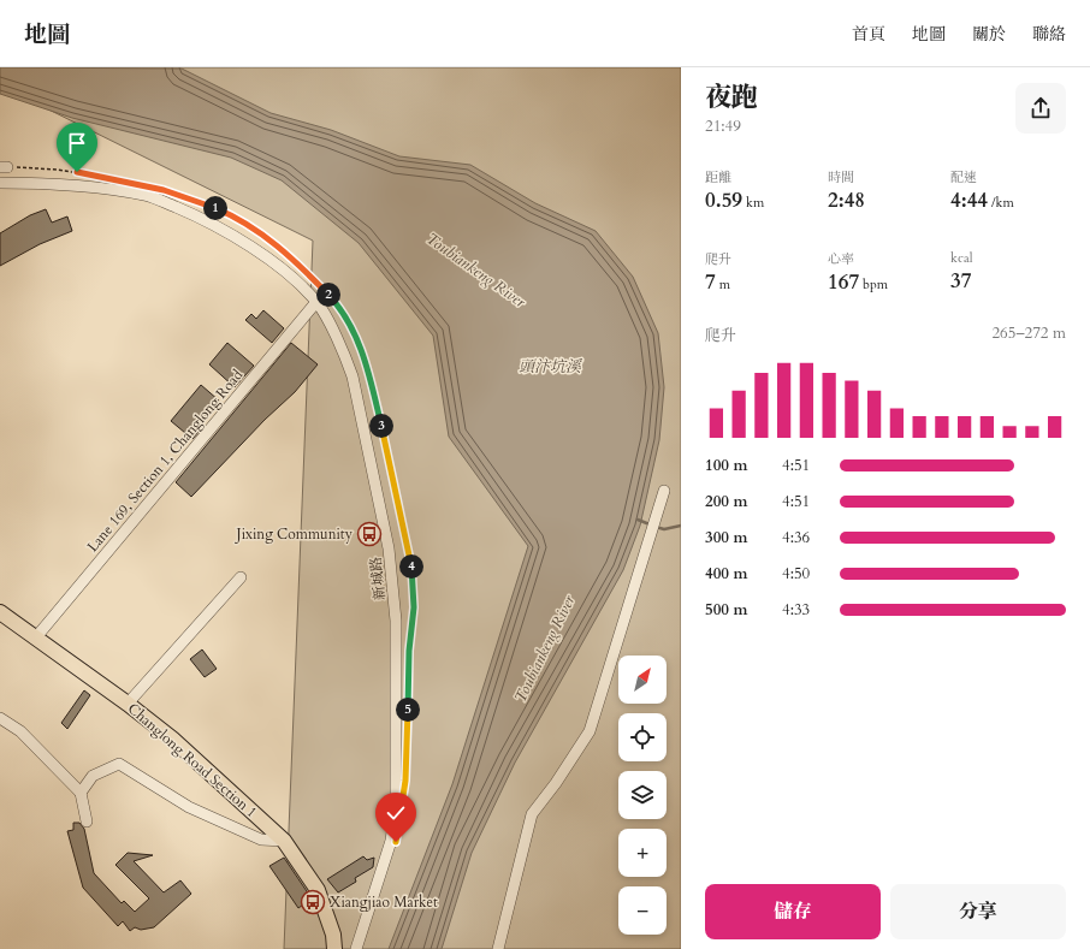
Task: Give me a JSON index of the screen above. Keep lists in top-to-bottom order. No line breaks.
{"streets":{"main road":["Changlong Road Section 1"],"street":["Lane 169, Section 1, Changlong Road","新城路"]},"crossings":[["Lane 169, Section 1, Changlong Road","新城路"],["Lane 169, Section 1, Changlong Road","Changlong Road Section 1"]],"water":["Toubiankeng River","頭汴坑溪"],"places":{"bus stop":["Jixing Community","Xiangjiao Market"]},"north":"top right","page":{"header":"地圖","nav":["首頁","地圖","關於","聯絡"],"heading":["夜跑","21:49"],"stats":[["距離","0.59 km"],["時間","2:48"],["配速","4:44 /km"],["爬升","7 m"],["心率","167 bpm"],["kcal","37"]],"pins":["1","2","3","4","5"],"chart":["爬升","265–272 m"],"list":[{"name":"100 m","note":"4:51"},{"name":"200 m","note":"4:51"},{"name":"300 m","note":"4:36"},{"name":"400 m","note":"4:50"},{"name":"500 m","note":"4:33"}],"map_buttons":["+","−"],"buttons":["儲存","分享"]}}
